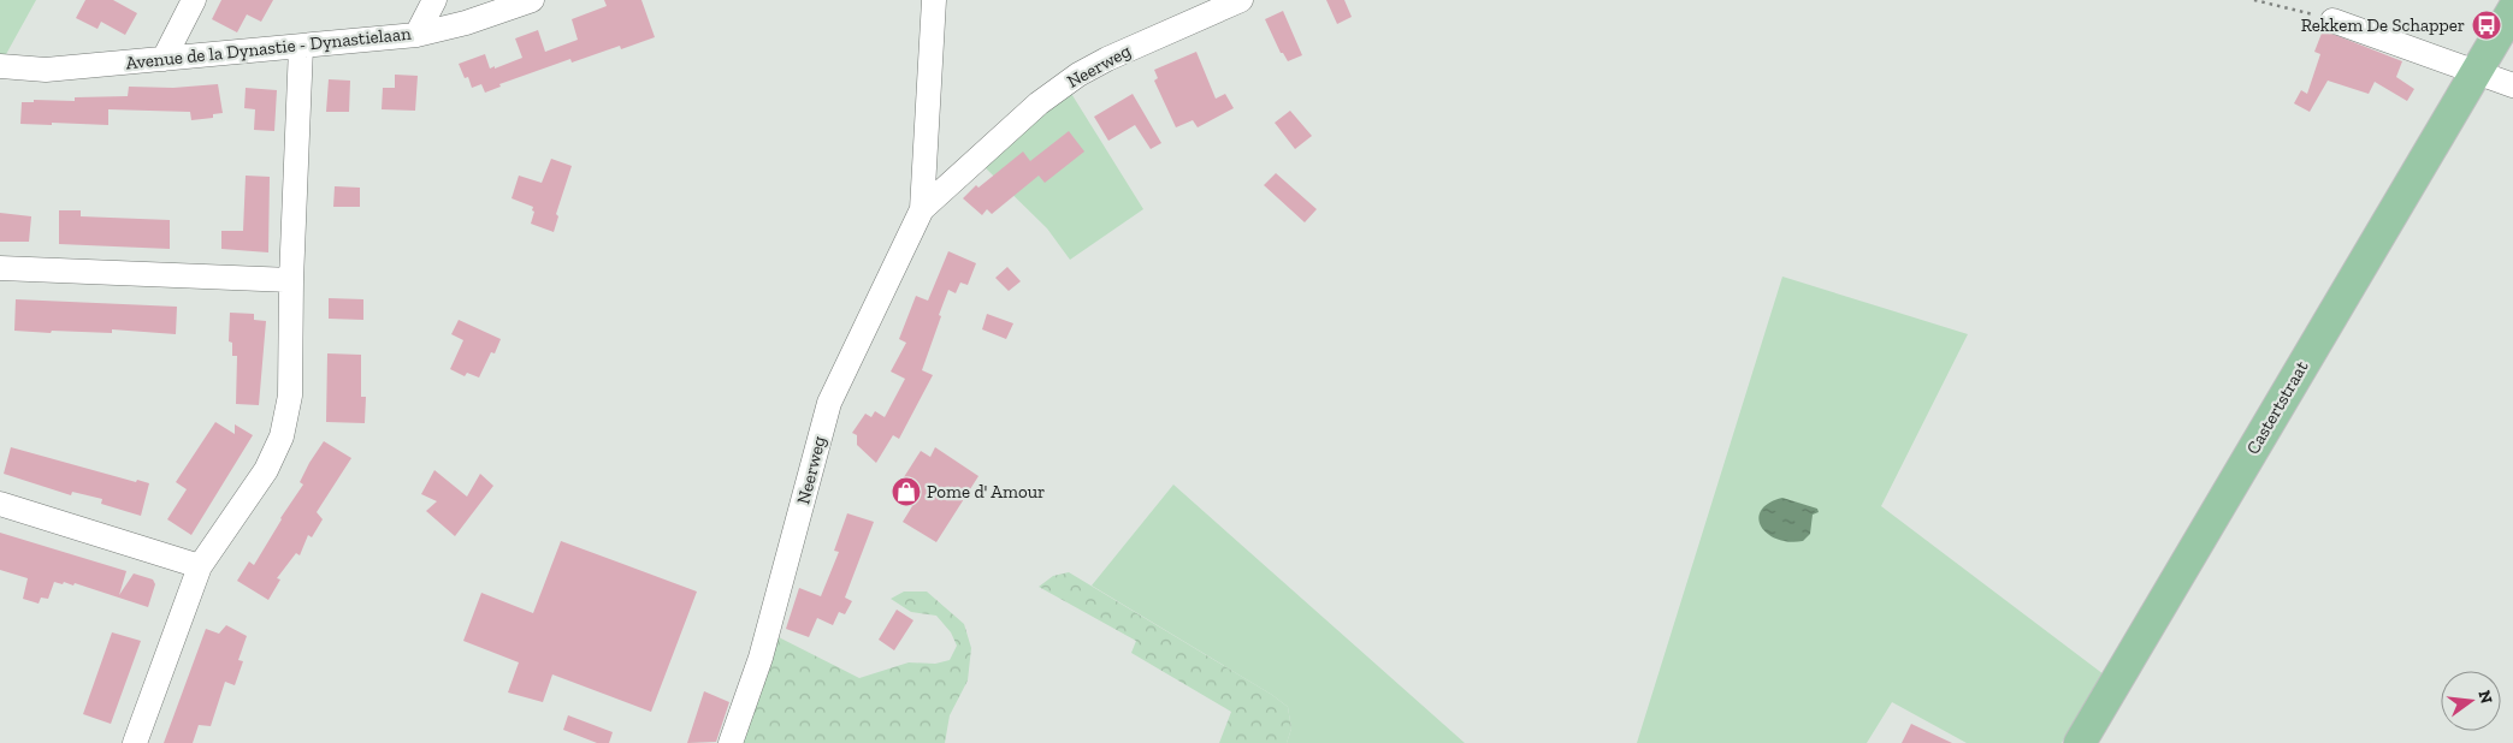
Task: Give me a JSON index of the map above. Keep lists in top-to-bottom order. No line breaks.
{"streets":{"main road":["Castertstraat"],"street":["Avenue de la Dynastie - Dynastielaan","Neerweg"]},"places":{"bus stop":["Rekkem De Schapper"],"shop":["Pome d' Amour"]},"north":"right"}
